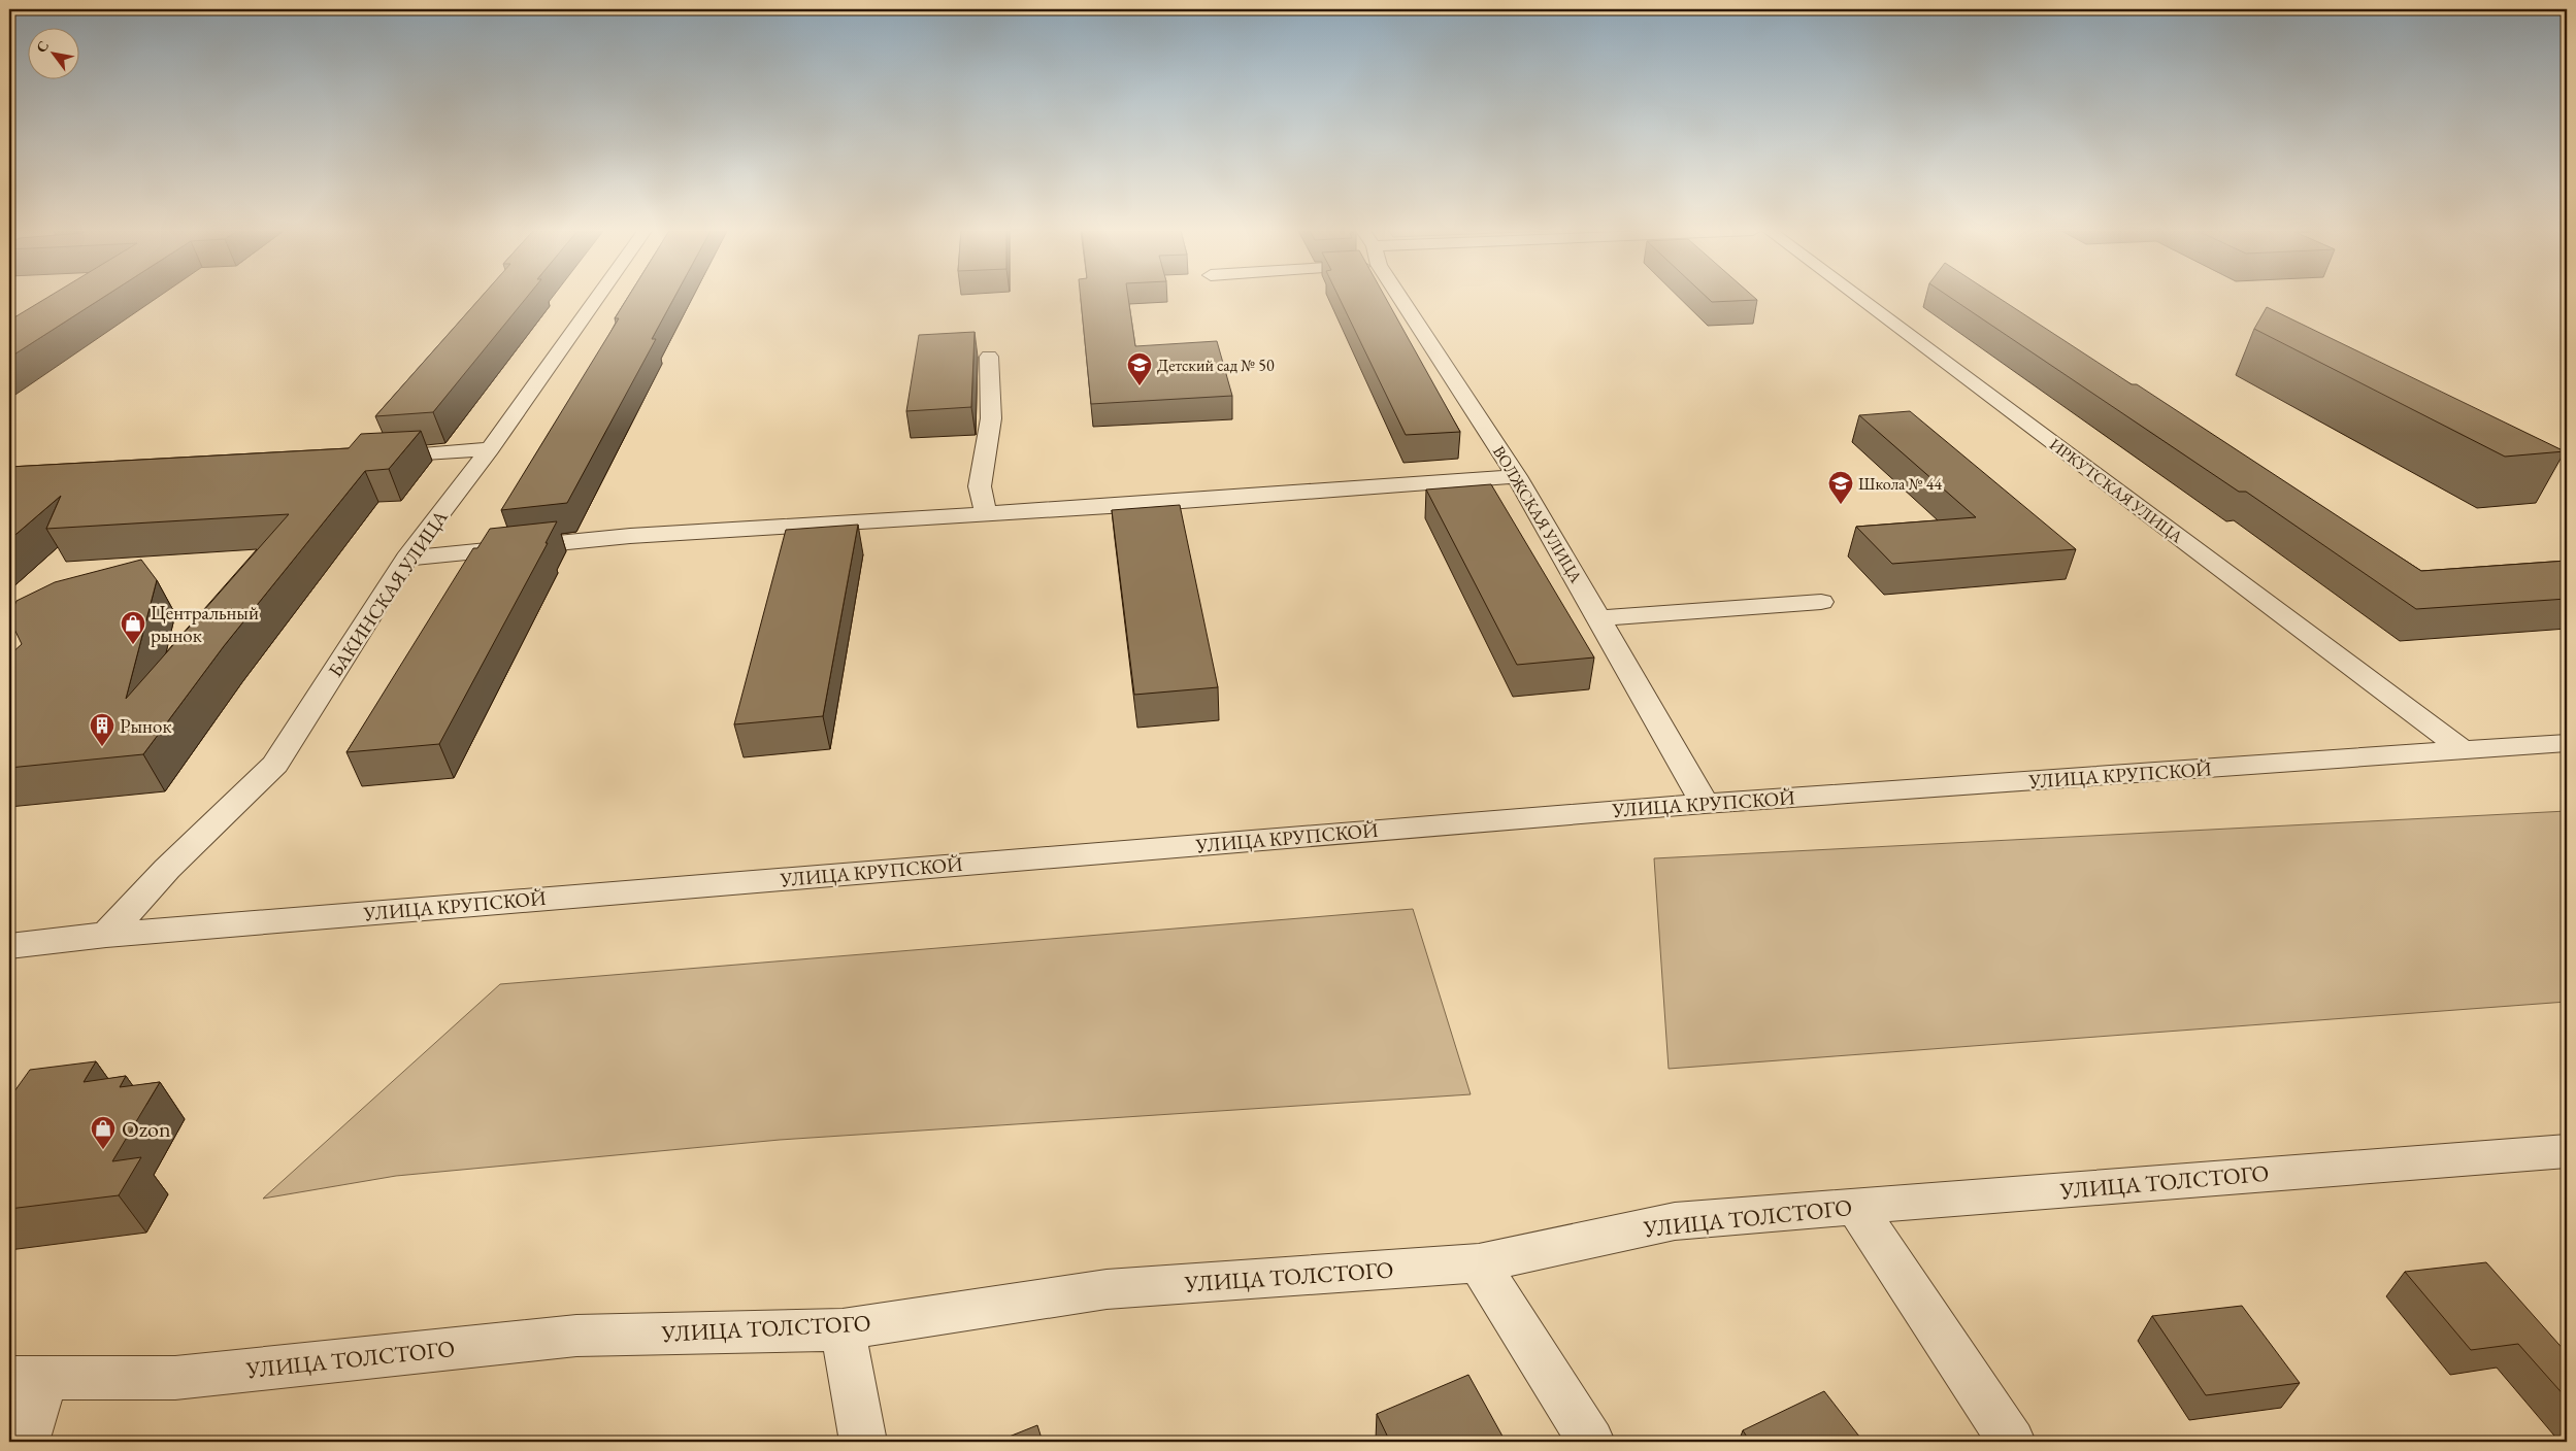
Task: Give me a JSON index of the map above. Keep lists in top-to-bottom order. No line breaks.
{"streets":{"street":["ИРКУТСКАЯ УЛИЦА","ВОЛЖСКАЯ УЛИЦА","БАКИНСКАЯ УЛИЦА","УЛИЦА КРУПСКОЙ","УЛИЦА ТОЛСТОГО"]},"crossings":[["ИРКУТСКАЯ УЛИЦА","УЛИЦА КРУПСКОЙ"],["ВОЛЖСКАЯ УЛИЦА","УЛИЦА КРУПСКОЙ"],["БАКИНСКАЯ УЛИЦА","УЛИЦА КРУПСКОЙ"]],"places":{"school or university":["Детский сад № 50","Школа № 44"],"shop":["Центральный рынок","Ozon"],"building":["Рынок"]},"north":"top left"}
